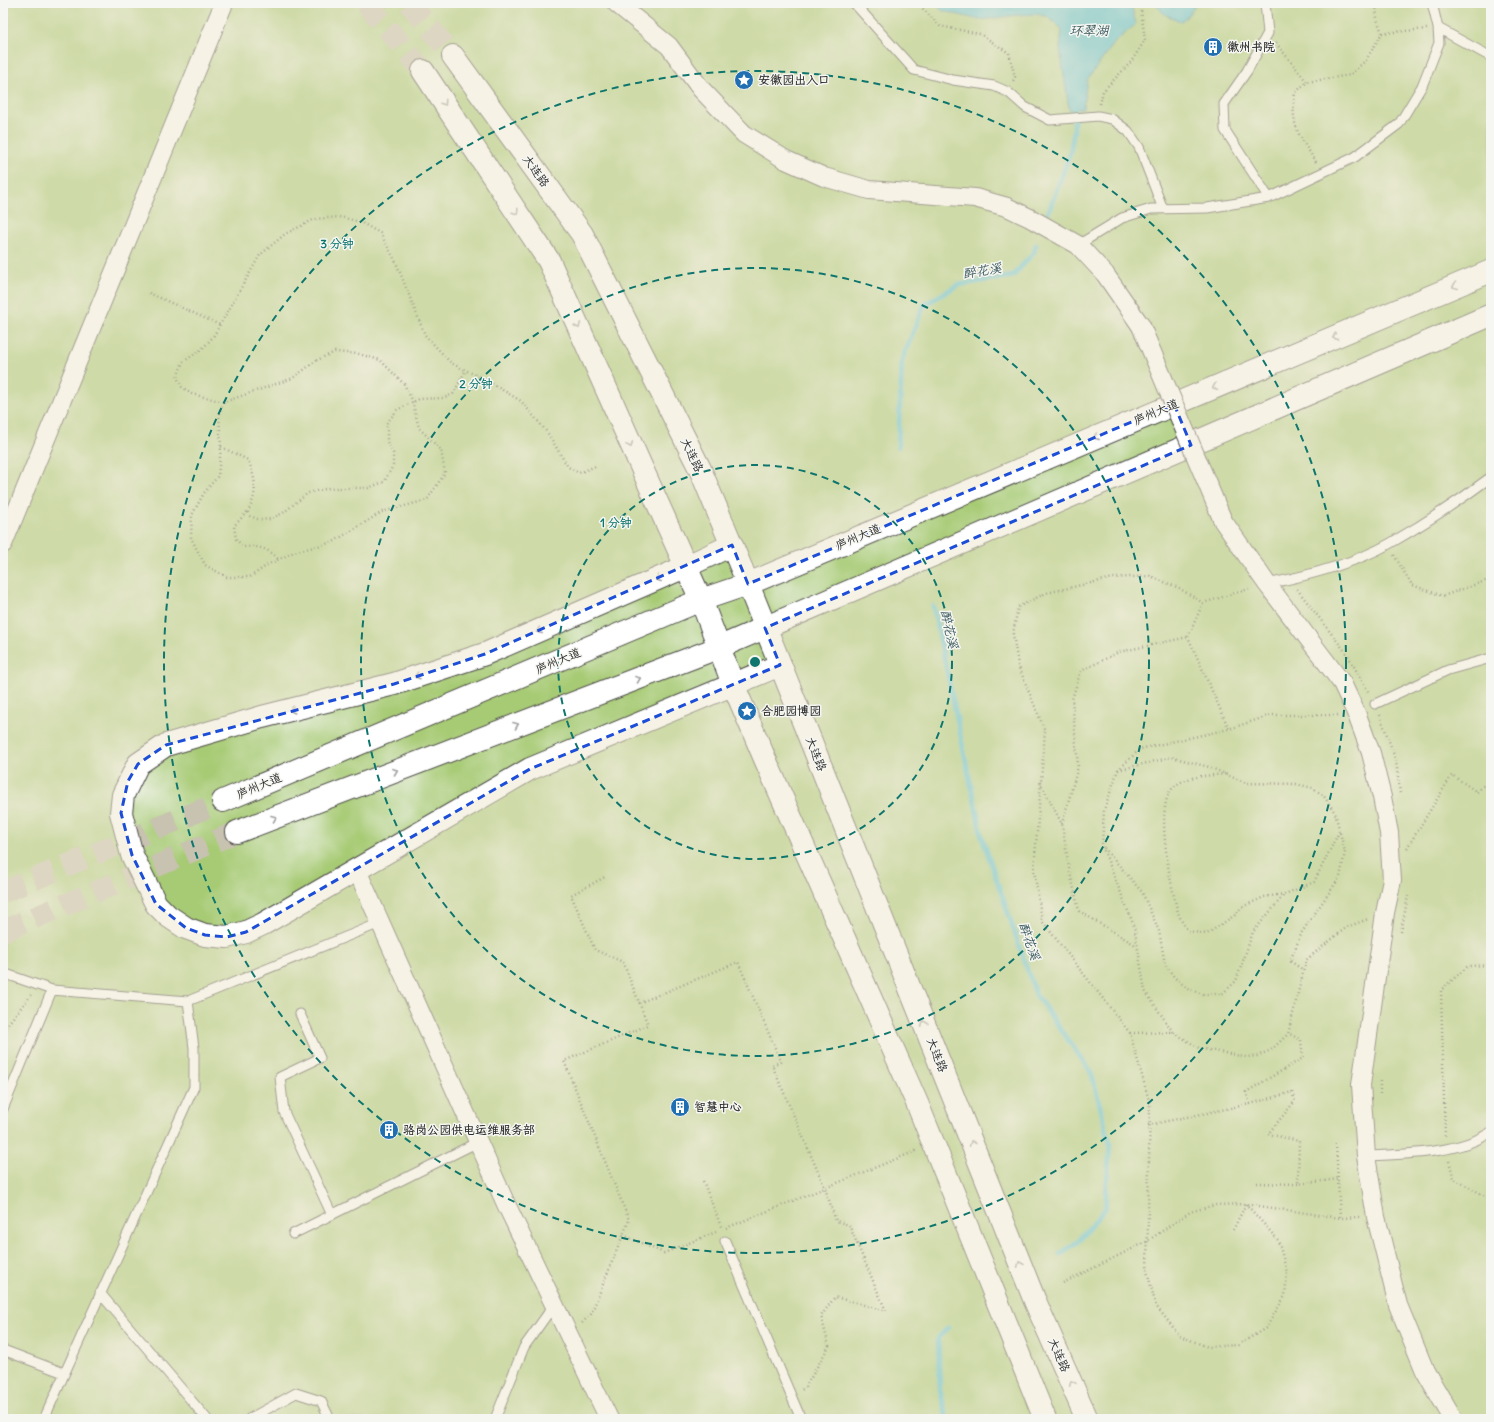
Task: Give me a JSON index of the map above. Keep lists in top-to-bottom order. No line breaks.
{"streets":{"main road":["大连路","庐州大道"]},"crossings":[["大连路","庐州大道"]],"water":["环翠湖","醉花溪"],"places":{"building":["徽州书院","智慧中心","骆岗公园供电运维服务部"],"place":["安徽园出入口","合肥园博园"]},"rings":["3 分钟","2 分钟","1 分钟"]}
